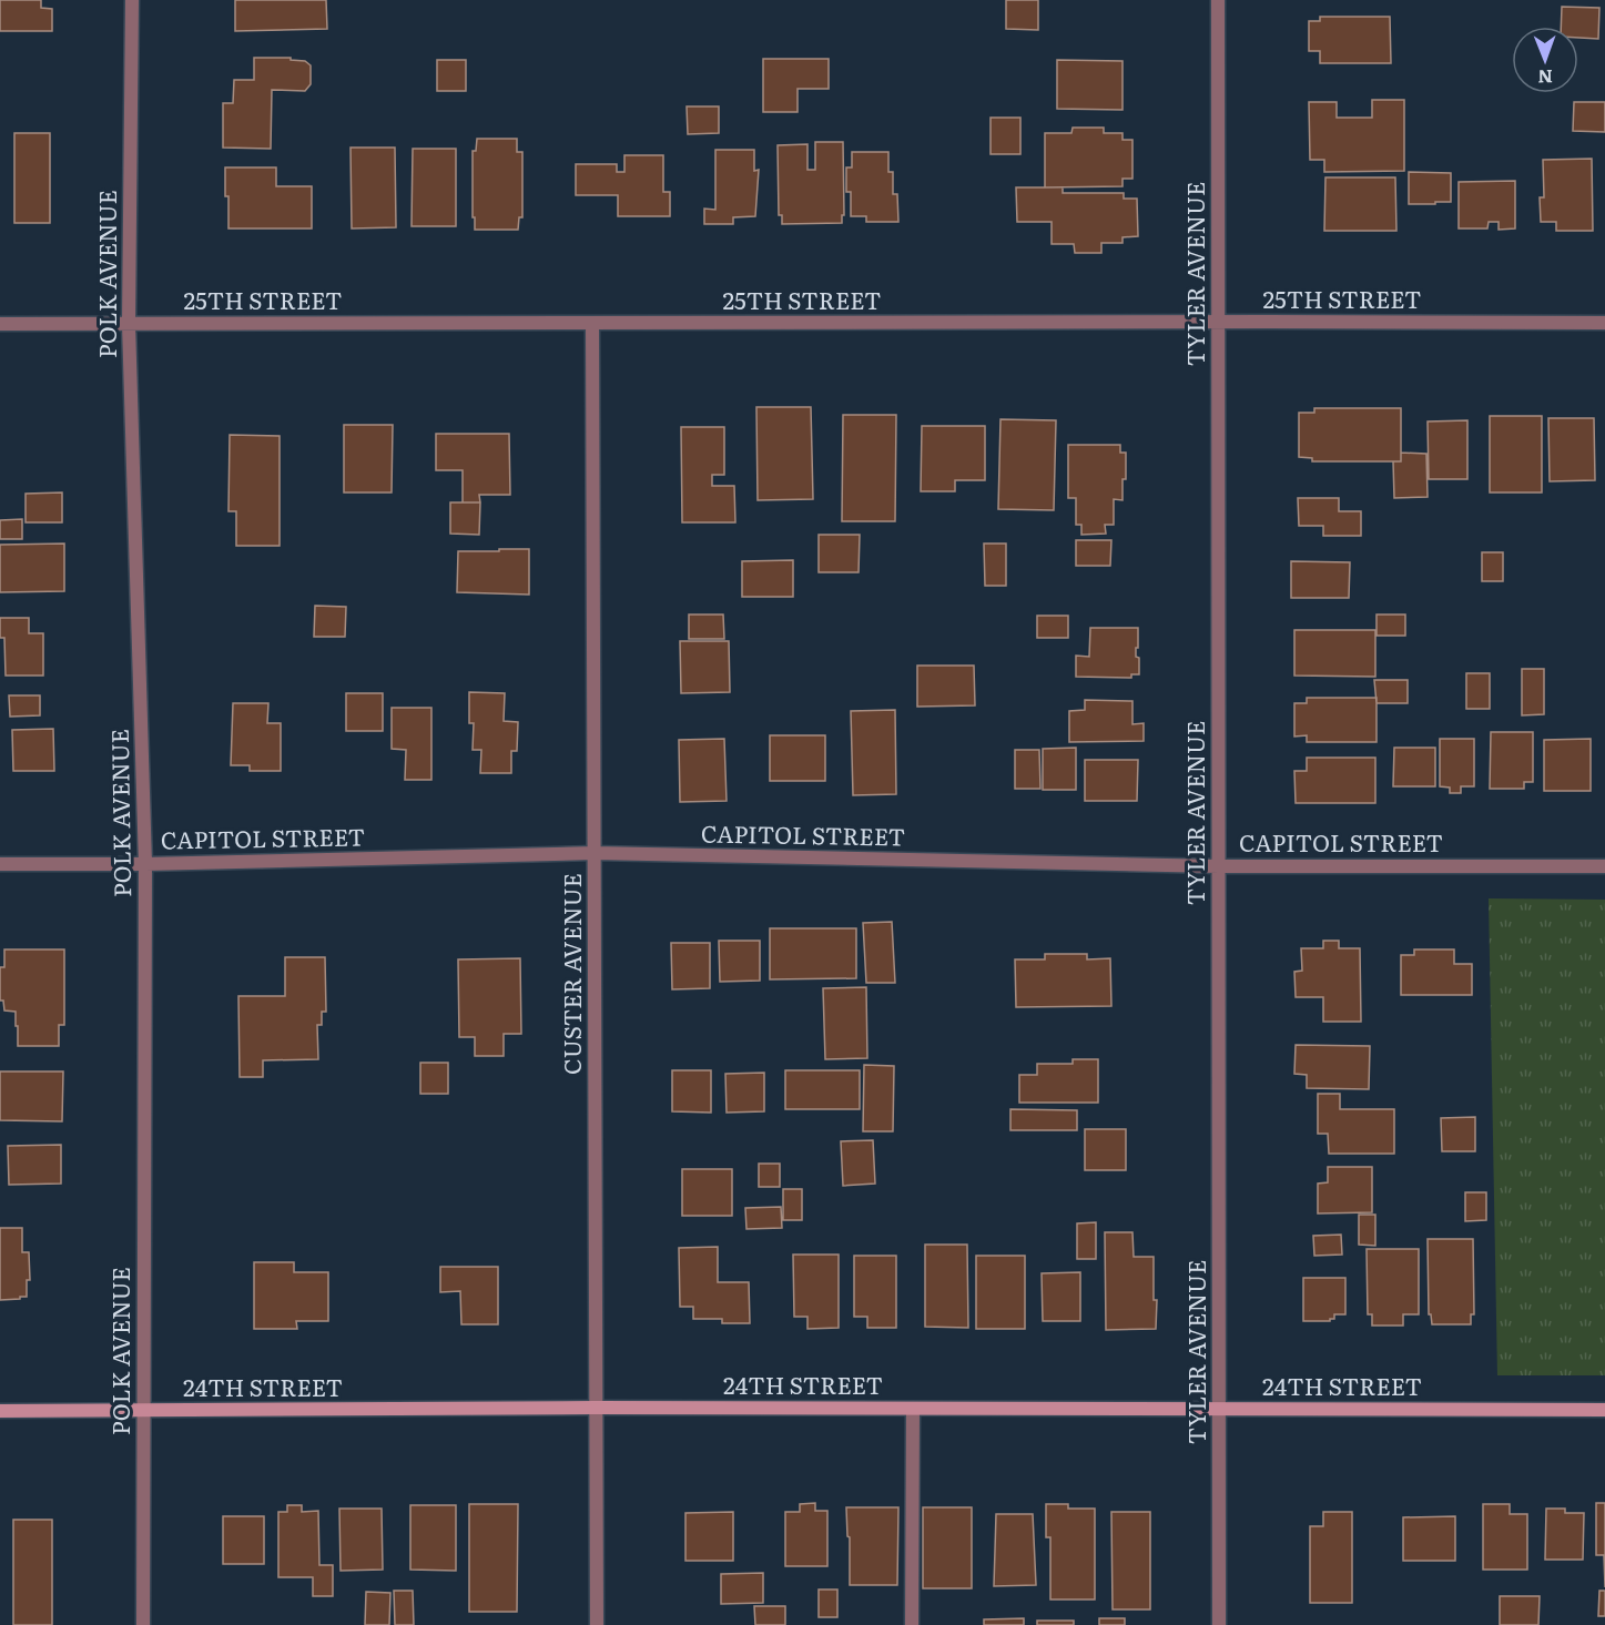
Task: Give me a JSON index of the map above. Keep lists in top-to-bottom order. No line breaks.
{"streets":{"street":["POLK AVENUE","TYLER AVENUE","25TH STREET","CAPITOL STREET","CUSTER AVENUE","24TH STREET"]},"crossings":[["POLK AVENUE","25TH STREET"],["POLK AVENUE","CAPITOL STREET"],["POLK AVENUE","24TH STREET"],["TYLER AVENUE","25TH STREET"],["TYLER AVENUE","CAPITOL STREET"],["TYLER AVENUE","24TH STREET"],["25TH STREET","CUSTER AVENUE"],["CAPITOL STREET","CUSTER AVENUE"],["CUSTER AVENUE","24TH STREET"]],"north":"bottom"}
